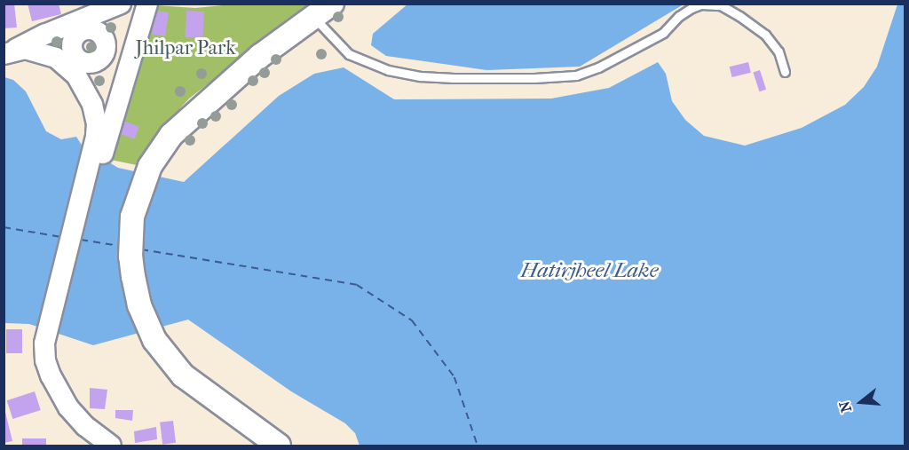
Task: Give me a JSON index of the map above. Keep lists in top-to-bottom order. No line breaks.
{"water":["Hatirjheel Lake"],"parks":["Jhilpar Park"],"north":"left"}
